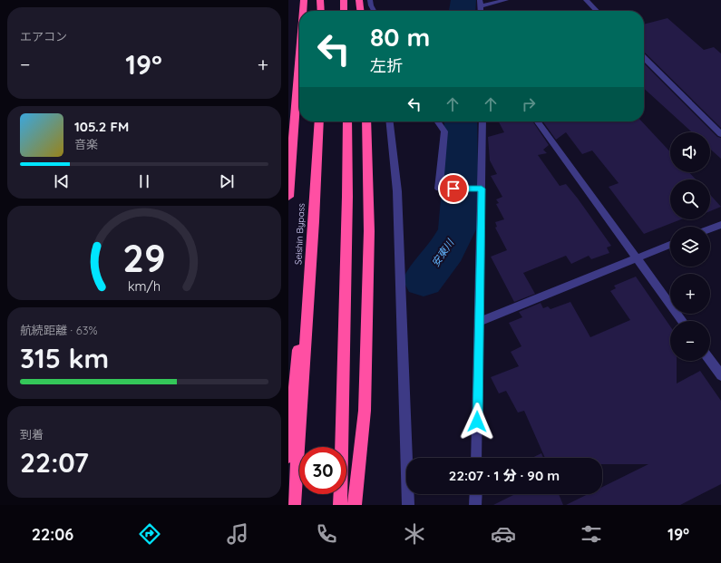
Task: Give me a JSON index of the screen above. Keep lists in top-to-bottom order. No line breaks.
{"streets":{"highway":["Seishin Bypass"]},"water":["安東川"],"page":{"tile":["エアコン",["航続距離 · 63%","315 km"],["到着","22:07"]],"turn":["80 m","左折"],"heat":["−","19°","+"],"song":["105.2 FM","音楽"],"map_buttons":["+","−"],"limit":"30","trip":"22:07 · 1 分 · 90 m","tabs":["22:06","19°"],"gauge":["29","km/h"]}}
